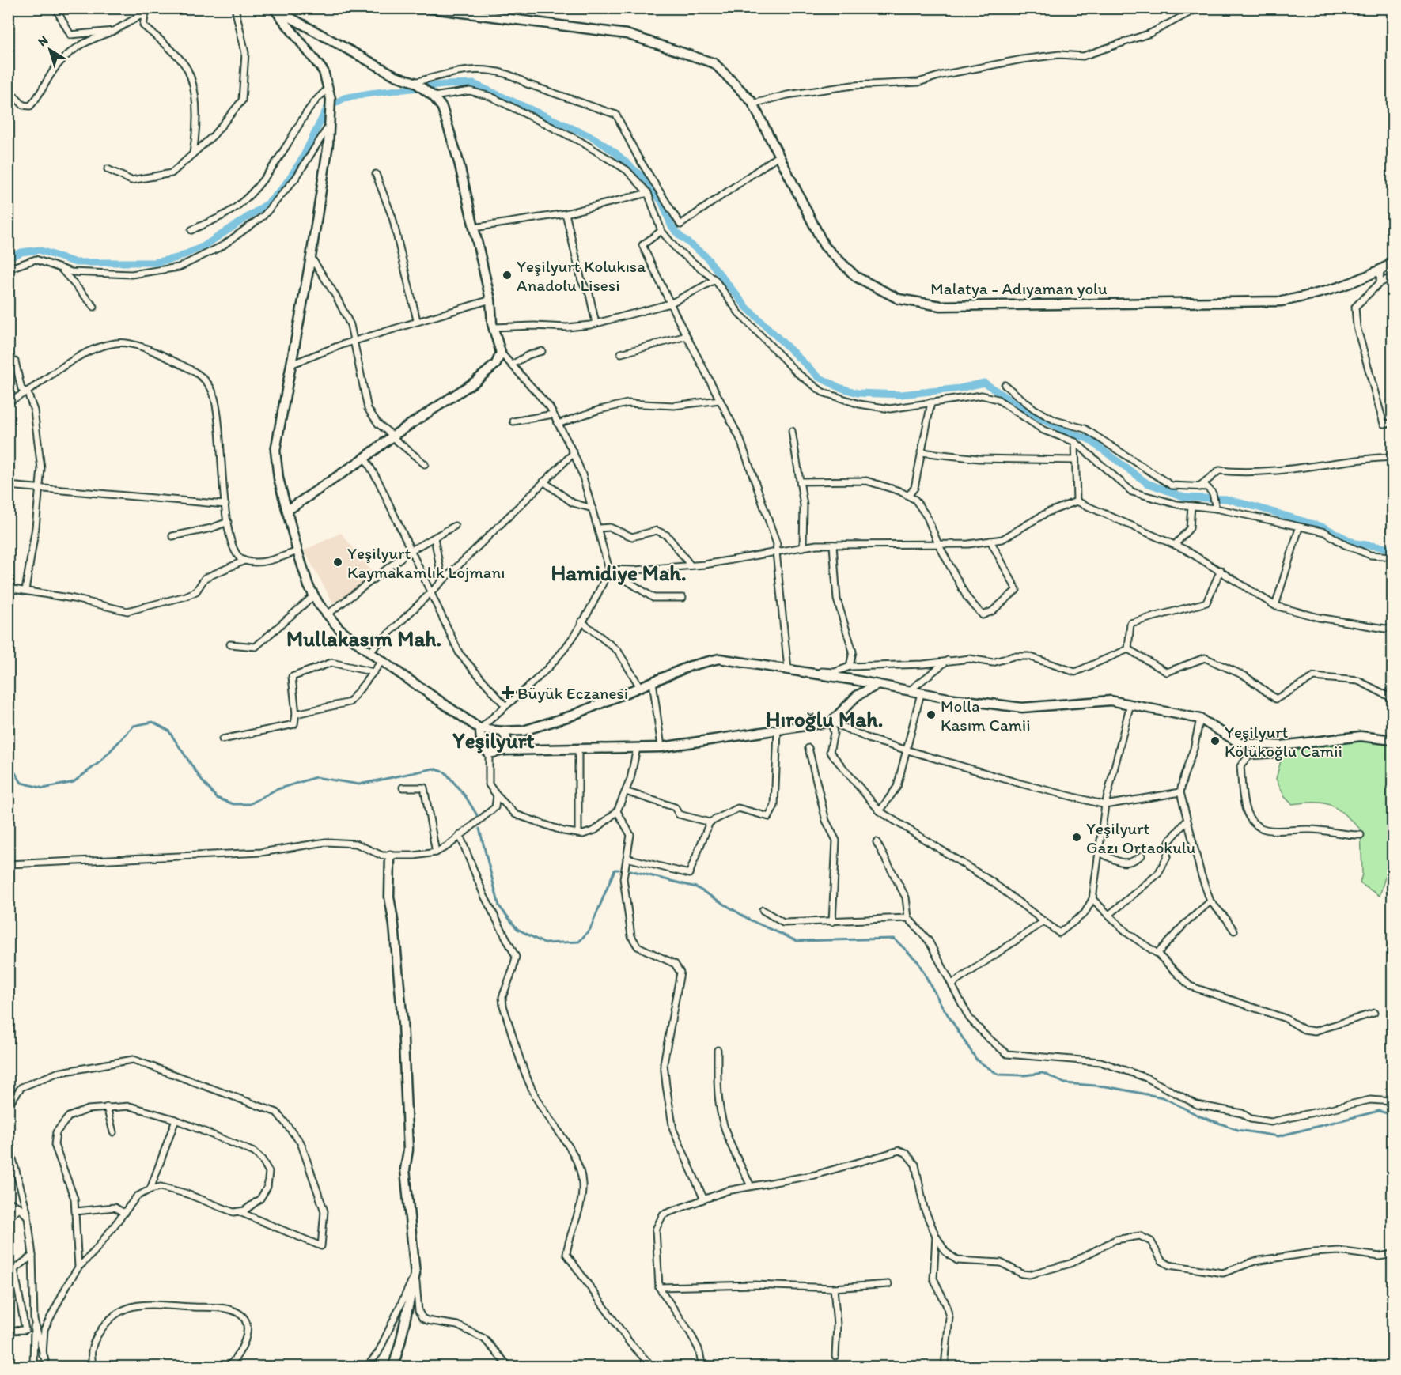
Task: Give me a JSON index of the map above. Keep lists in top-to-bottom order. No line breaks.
{"streets":{"main road":["Malatya - Adıyaman yolu"]},"districts":["Hamidiye Mah.","Mullakasım Mah.","Hıroğlu Mah.","Yeşilyurt"],"places":{"other":["Yeşilyurt Kolukısa Anadolu Lisesi","Yeşilyurt Kaymakamlık Lojmanı","Molla Kasım Camii","Yeşilyurt Kölükoğlu Camii","Yeşilyurt Gazı Ortaokulu"],"health":["Büyük Eczanesi"]},"north":"top left"}
